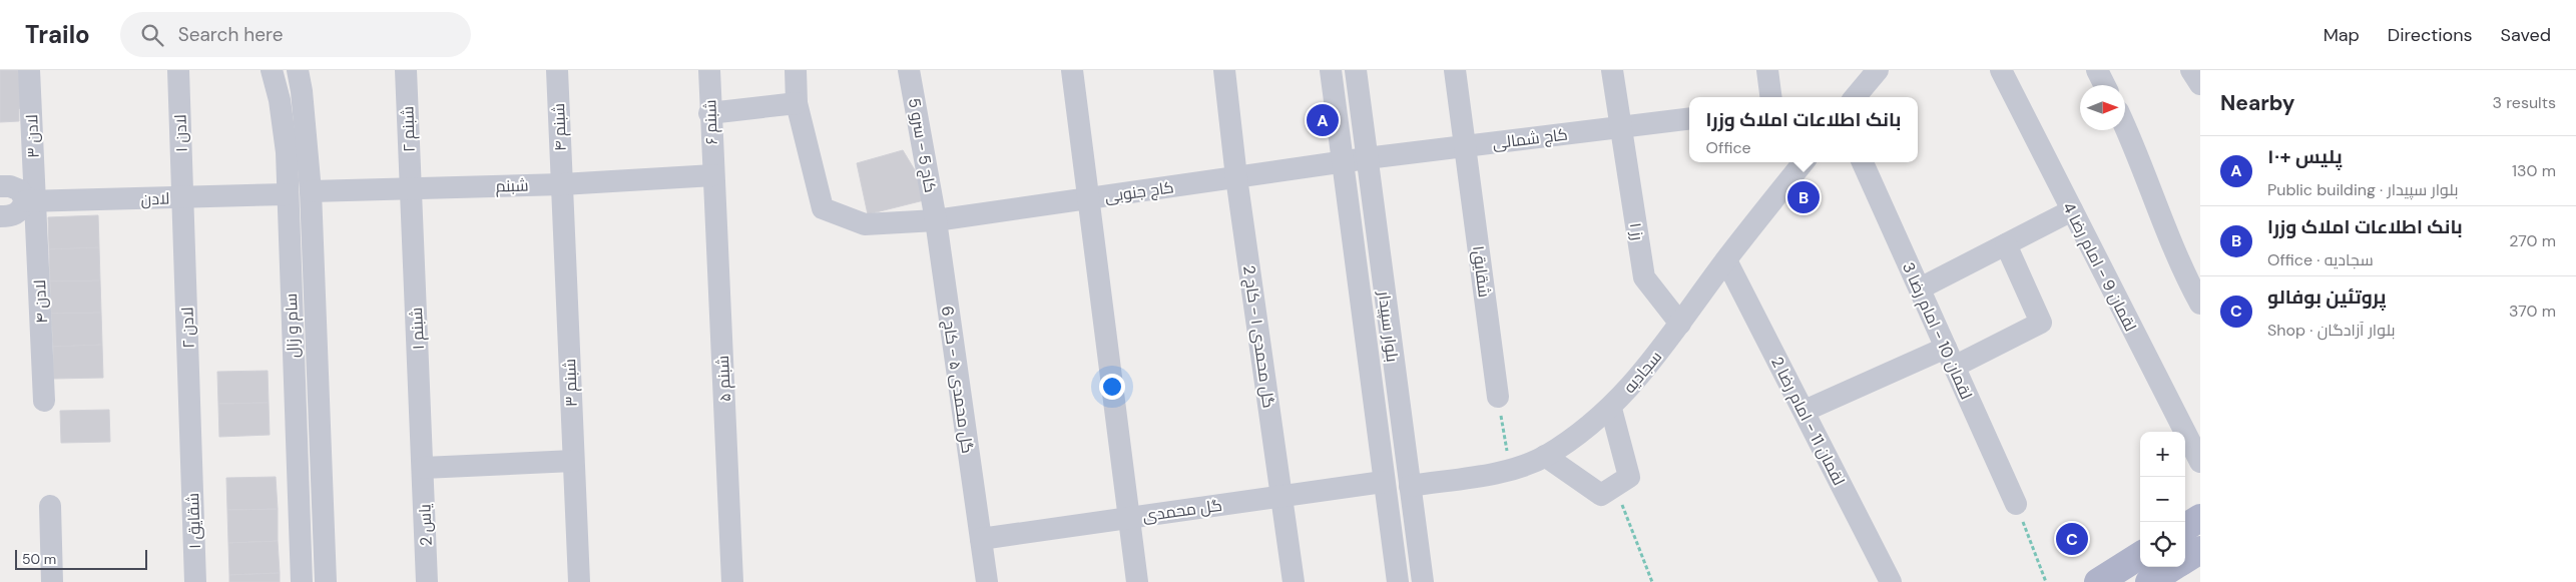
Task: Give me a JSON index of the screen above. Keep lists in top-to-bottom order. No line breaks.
{"streets":{"street":["شبنم ۶","شبنم ۴","شبنم ۲","لادن ۱","لادن ۳","کاج شمالی","کاج 5 - سرو 5","شبنم","کاج جنوبی","لادن","رز ۱","لقمان 9 - امام رضا 4","شقایق۱","لادن ۴","سام و زال","بلوار سپیدار","لادن ۲","شبنم ۱","لقمان 10 - امام رضا 3","گل محمدی ۱ - کاج 2","سجادیه","شبنم ۵","گل محمدی ۵ - کاج 6","شبنم ۳","لقمان 11 - امام رضا 2","گل محمدی","شقایق ۱","یاس 2"]},"crossings":[["شبنم ۶","شبنم"],["شبنم ۶","شبنم ۵"],["شبنم ۴","شبنم"],["شبنم ۴","شبنم ۳"],["شبنم ۲","شبنم"],["شبنم ۲","شبنم ۱"],["لادن ۱","لادن"],["لادن ۱","لادن ۲"],["لادن ۳","لادن"],["لادن ۳","لادن ۴"],["کاج شمالی","کاج جنوبی"],["کاج شمالی","رز ۱"],["کاج شمالی","شقایق۱"],["کاج شمالی","بلوار سپیدار"],["کاج 5 - سرو 5","کاج جنوبی"],["کاج 5 - سرو 5","گل محمدی ۵ - کاج 6"],["شبنم","سام و زال"],["شبنم","شبنم ۱"],["شبنم","شبنم ۵"],["شبنم","شبنم ۳"],["کاج جنوبی","بلوار سپیدار"],["کاج جنوبی","گل محمدی ۱ - کاج 2"],["کاج جنوبی","گل محمدی ۵ - کاج 6"],["لادن","لادن ۴"],["لادن","سام و زال"],["لادن","لادن ۲"],["رز ۱","سجادیه"],["بلوار سپیدار","سجادیه"],["بلوار سپیدار","گل محمدی"],["لادن ۲","شقایق ۱"],["شبنم ۱","یاس 2"],["گل محمدی ۱ - کاج 2","گل محمدی"],["سجادیه","لقمان 11 - امام رضا 2"],["گل محمدی ۵ - کاج 6","گل محمدی"]],"scale_bar":"50 m","north":"right","page":{"header":"Trailo","search":"Search here","nav":["Map","Directions","Saved"],"heading":["Nearby","3 results"],"popup":["بانک اطلاعات املاک وزرا","Office"],"pins":["A","B","C"],"list":[{"mark":"A","name":"پلیس +۱۰","note":"Public building · بلوار سپیدار","value":"130 m"},{"mark":"B","name":"بانک اطلاعات املاک وزرا","note":"Office · سجادیه","value":"270 m"},{"mark":"C","name":"پروتئین بوفالو","note":"Shop · بلوار آزادگان","value":"370 m"}],"map_buttons":["+","−"],"scale":"50 m"}}
